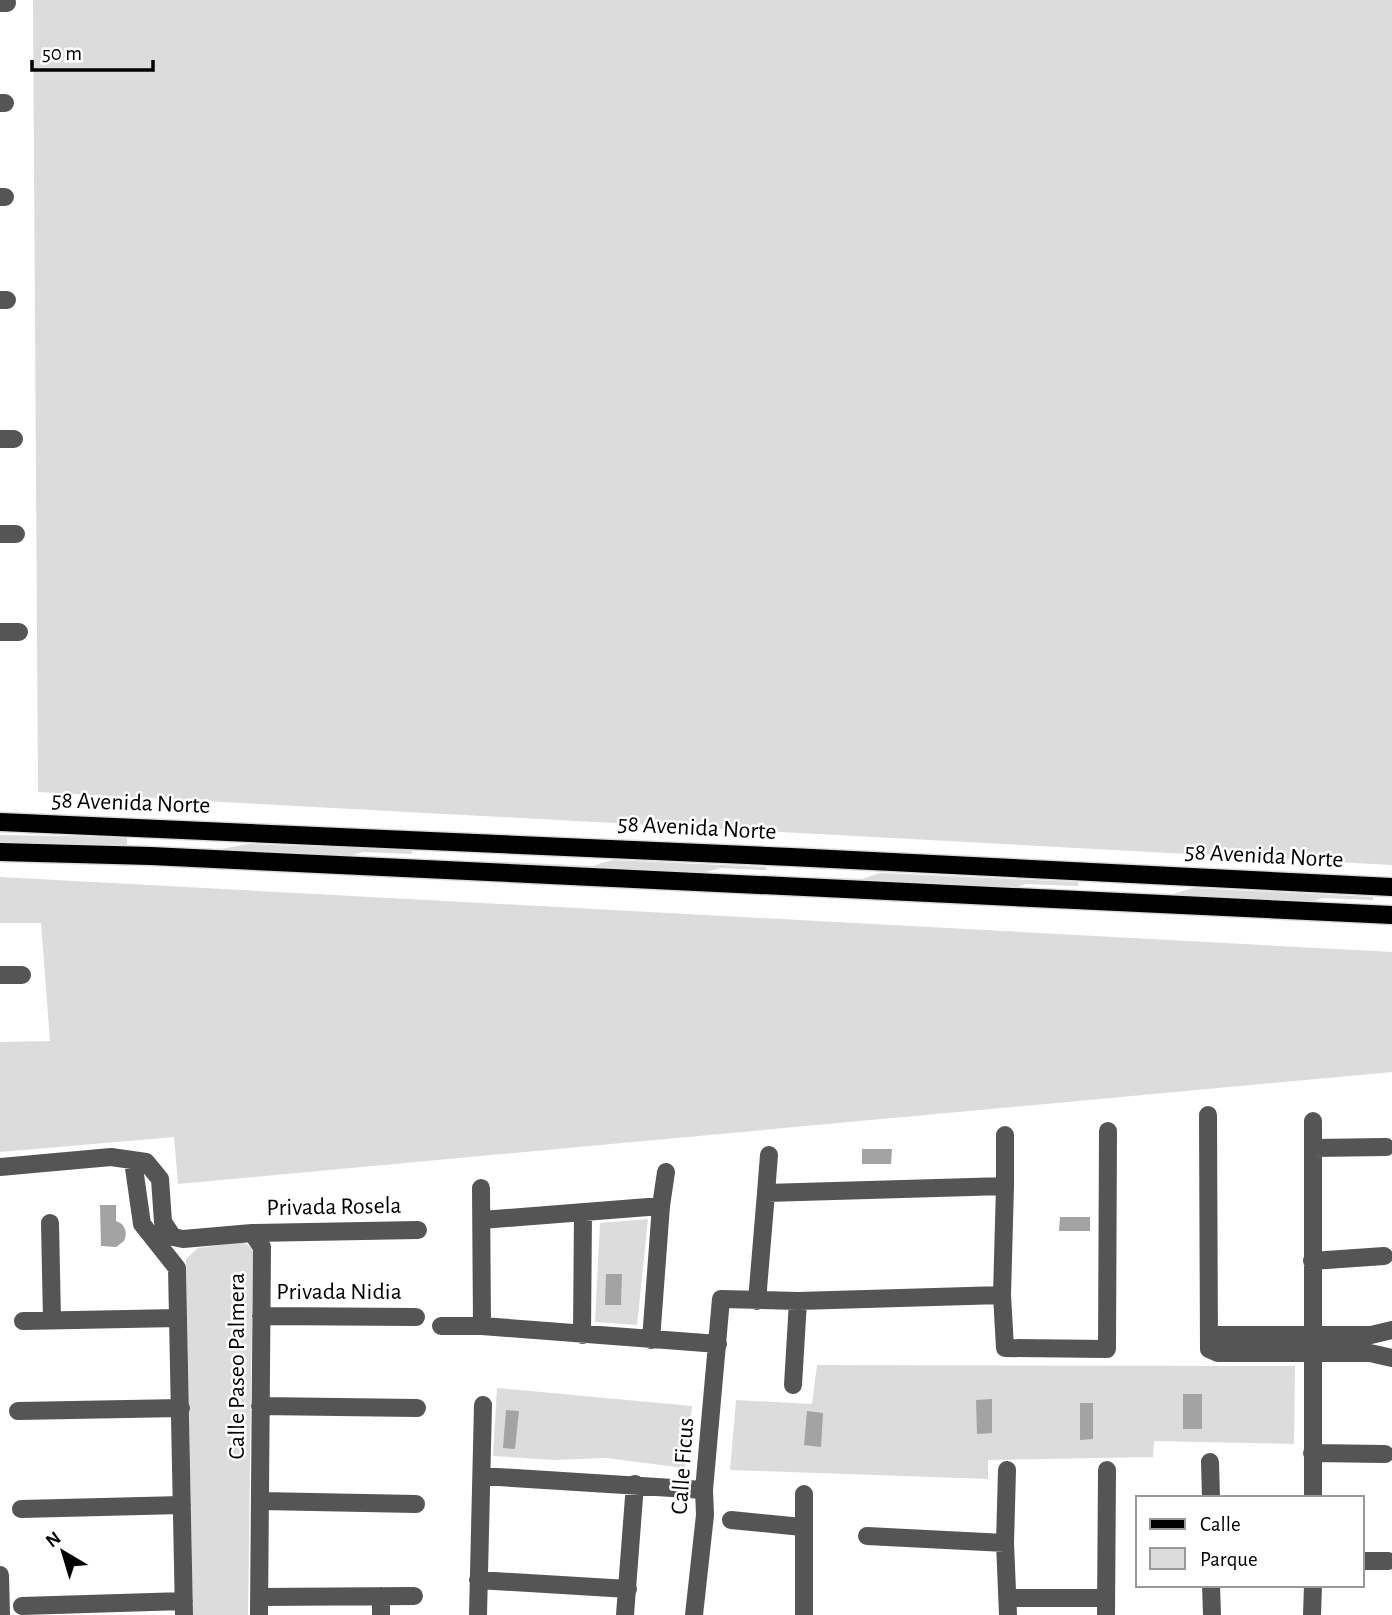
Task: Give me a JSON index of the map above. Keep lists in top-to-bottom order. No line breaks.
{"streets":{"main road":["58 Avenida Norte"],"street":["Privada Rosela","Privada Nidia","Calle Paseo Palmera","Calle Ficus"]},"crossings":[["Privada Rosela","Calle Paseo Palmera"],["Privada Nidia","Calle Paseo Palmera"]],"legend":["Calle","Parque"],"scale_bar":"50 m","north":"top left"}
